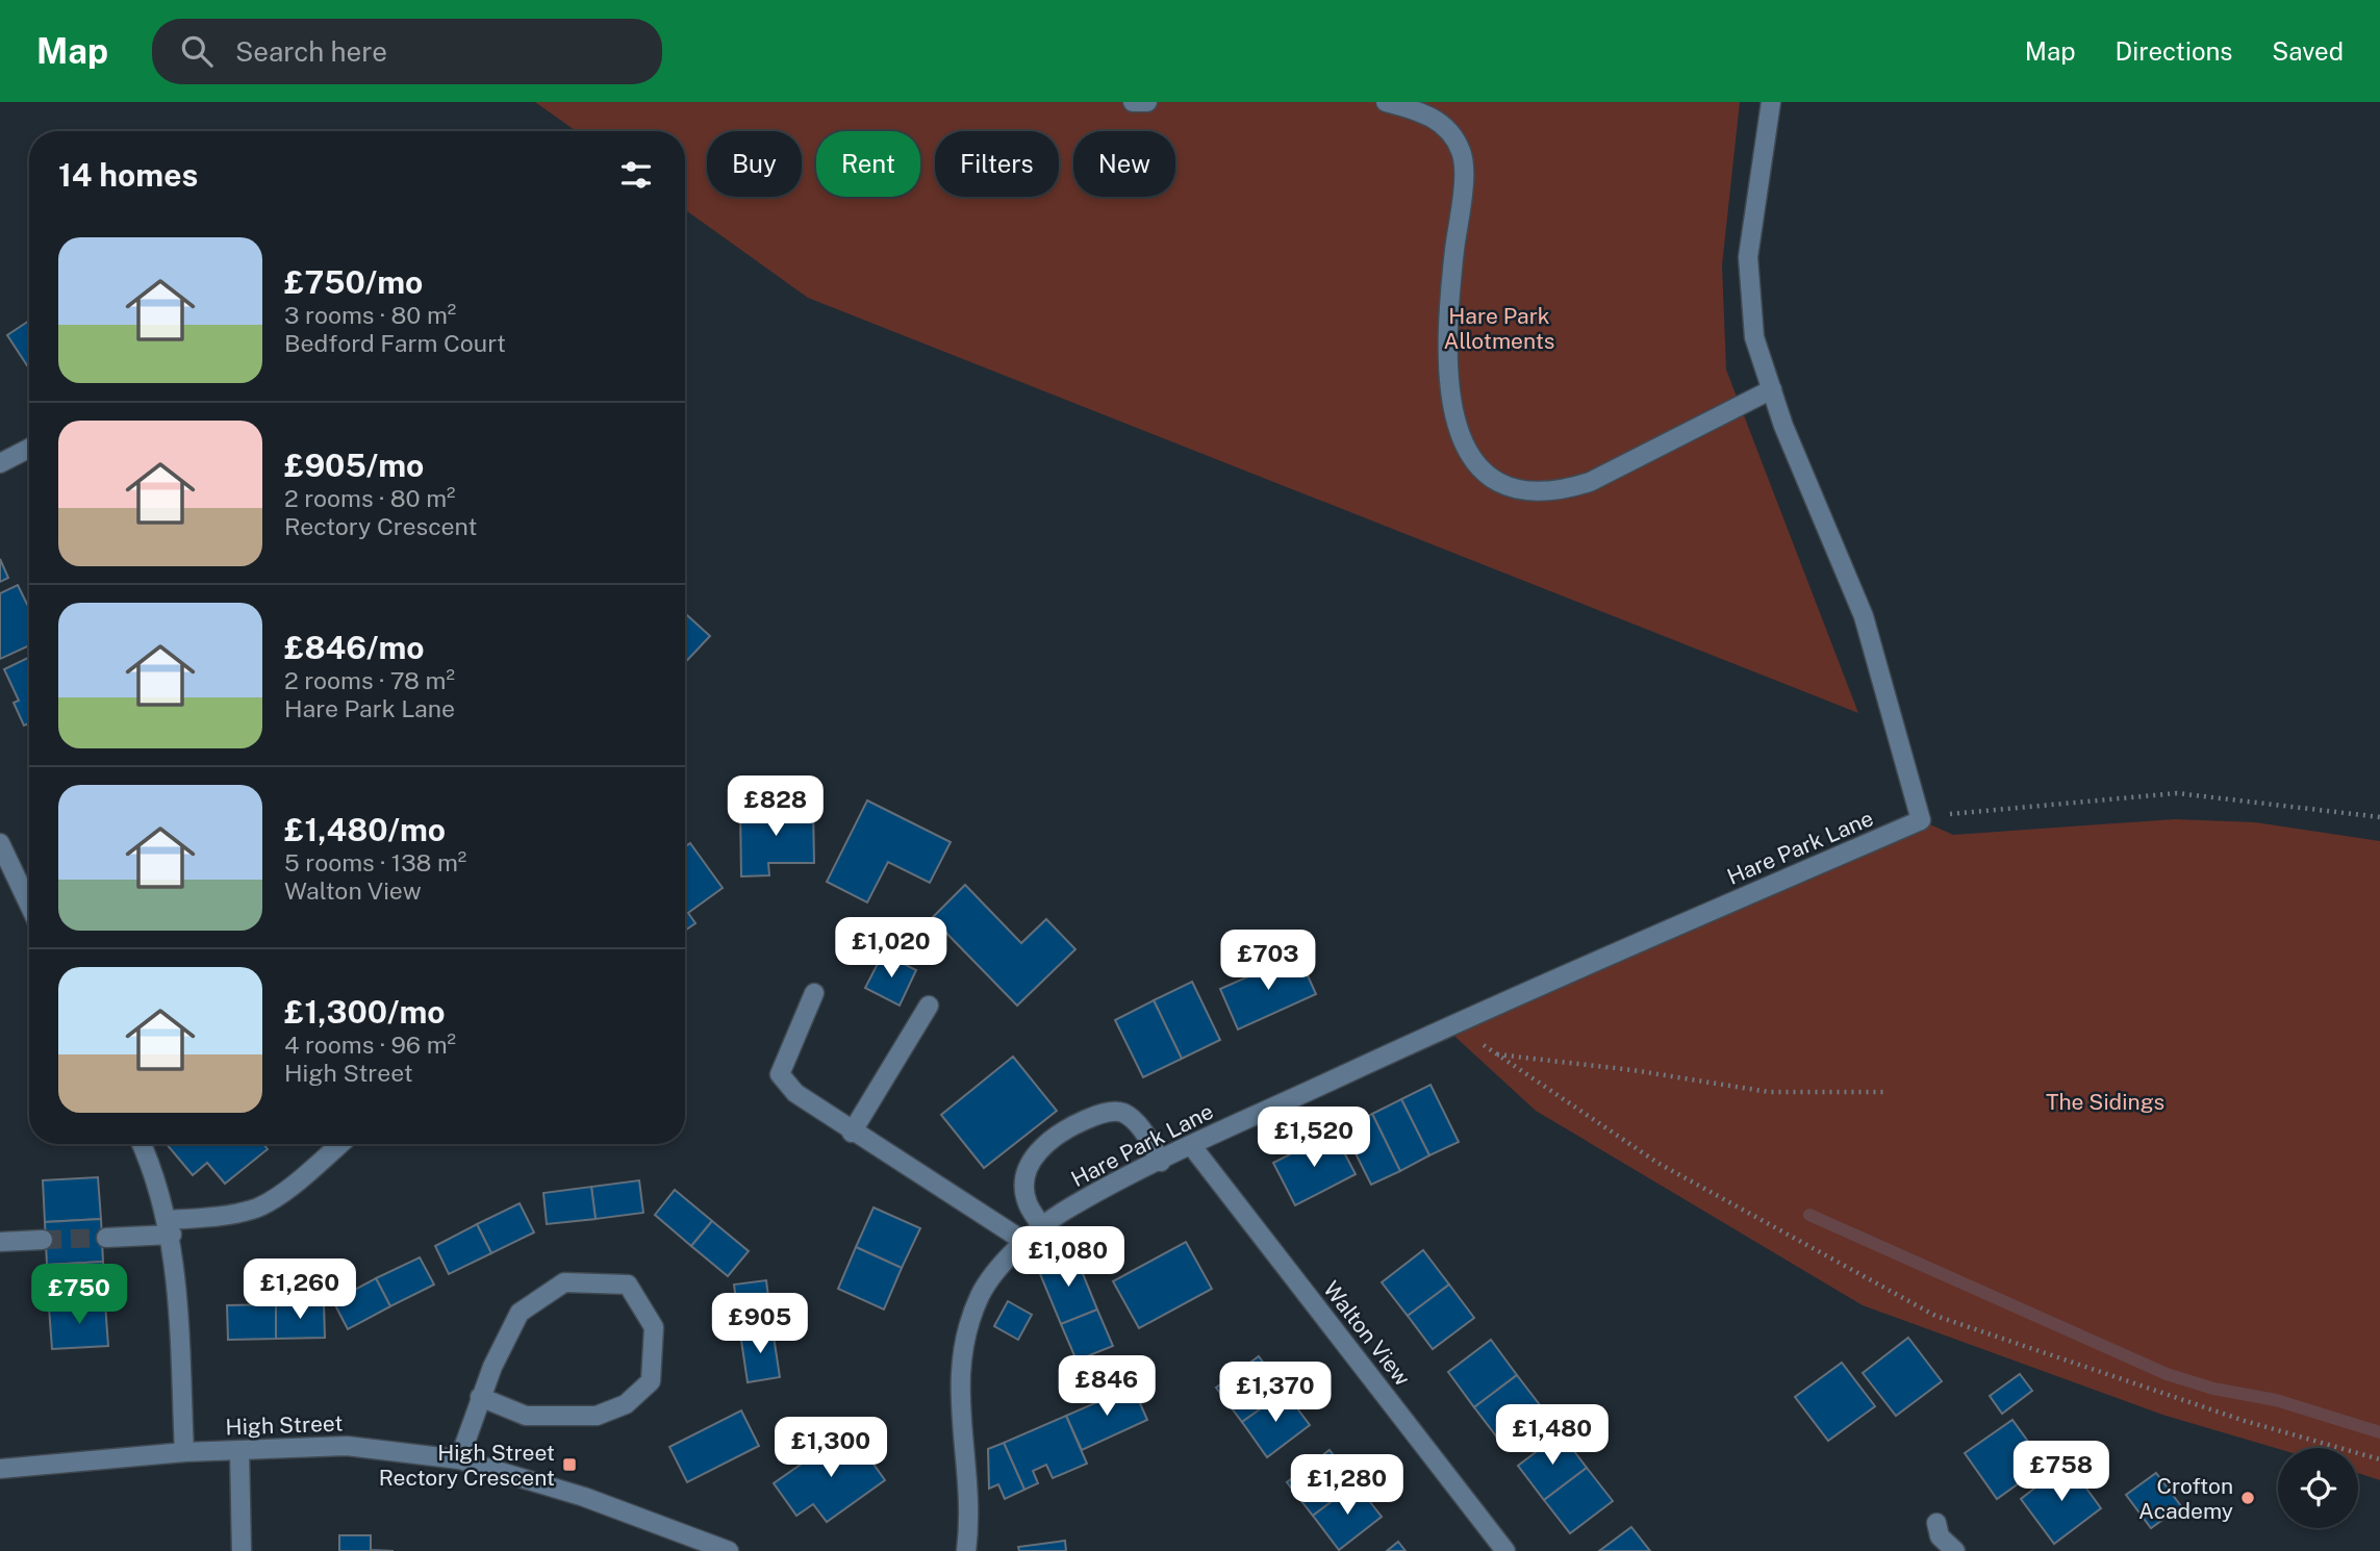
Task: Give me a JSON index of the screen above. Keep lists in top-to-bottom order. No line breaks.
{"streets":{"street":["Hare Park Lane","Walton View","High Street"]},"crossings":[["Hare Park Lane","Walton View"]],"parks":["Hare Park Allotments","The Sidings"],"places":{"transit":["High Street Rectory Crescent"],"other":["Crofton Academy"]},"page":{"header":"Map","search":"Search here","nav":["Map","Directions","Saved"],"chip":["Buy","Rent","Filters","New"],"heading":"14 homes","list":[{"name":"£750/mo","note":"3 rooms · 80 m² · Bedford Farm Court"},{"name":"£905/mo","note":"2 rooms · 80 m² · Rectory Crescent"},{"name":"£846/mo","note":"2 rooms · 78 m² · Hare Park Lane"},{"name":"£1,480/mo","note":"5 rooms · 138 m² · Walton View"},{"name":"£1,300/mo","note":"4 rooms · 96 m² · High Street"}],"price":["£828","£1,020","£703","£1,520","£1,080","£1,260","£750","£905","£846","£1,370","£1,480","£1,300","£758","£1,280"]}}
